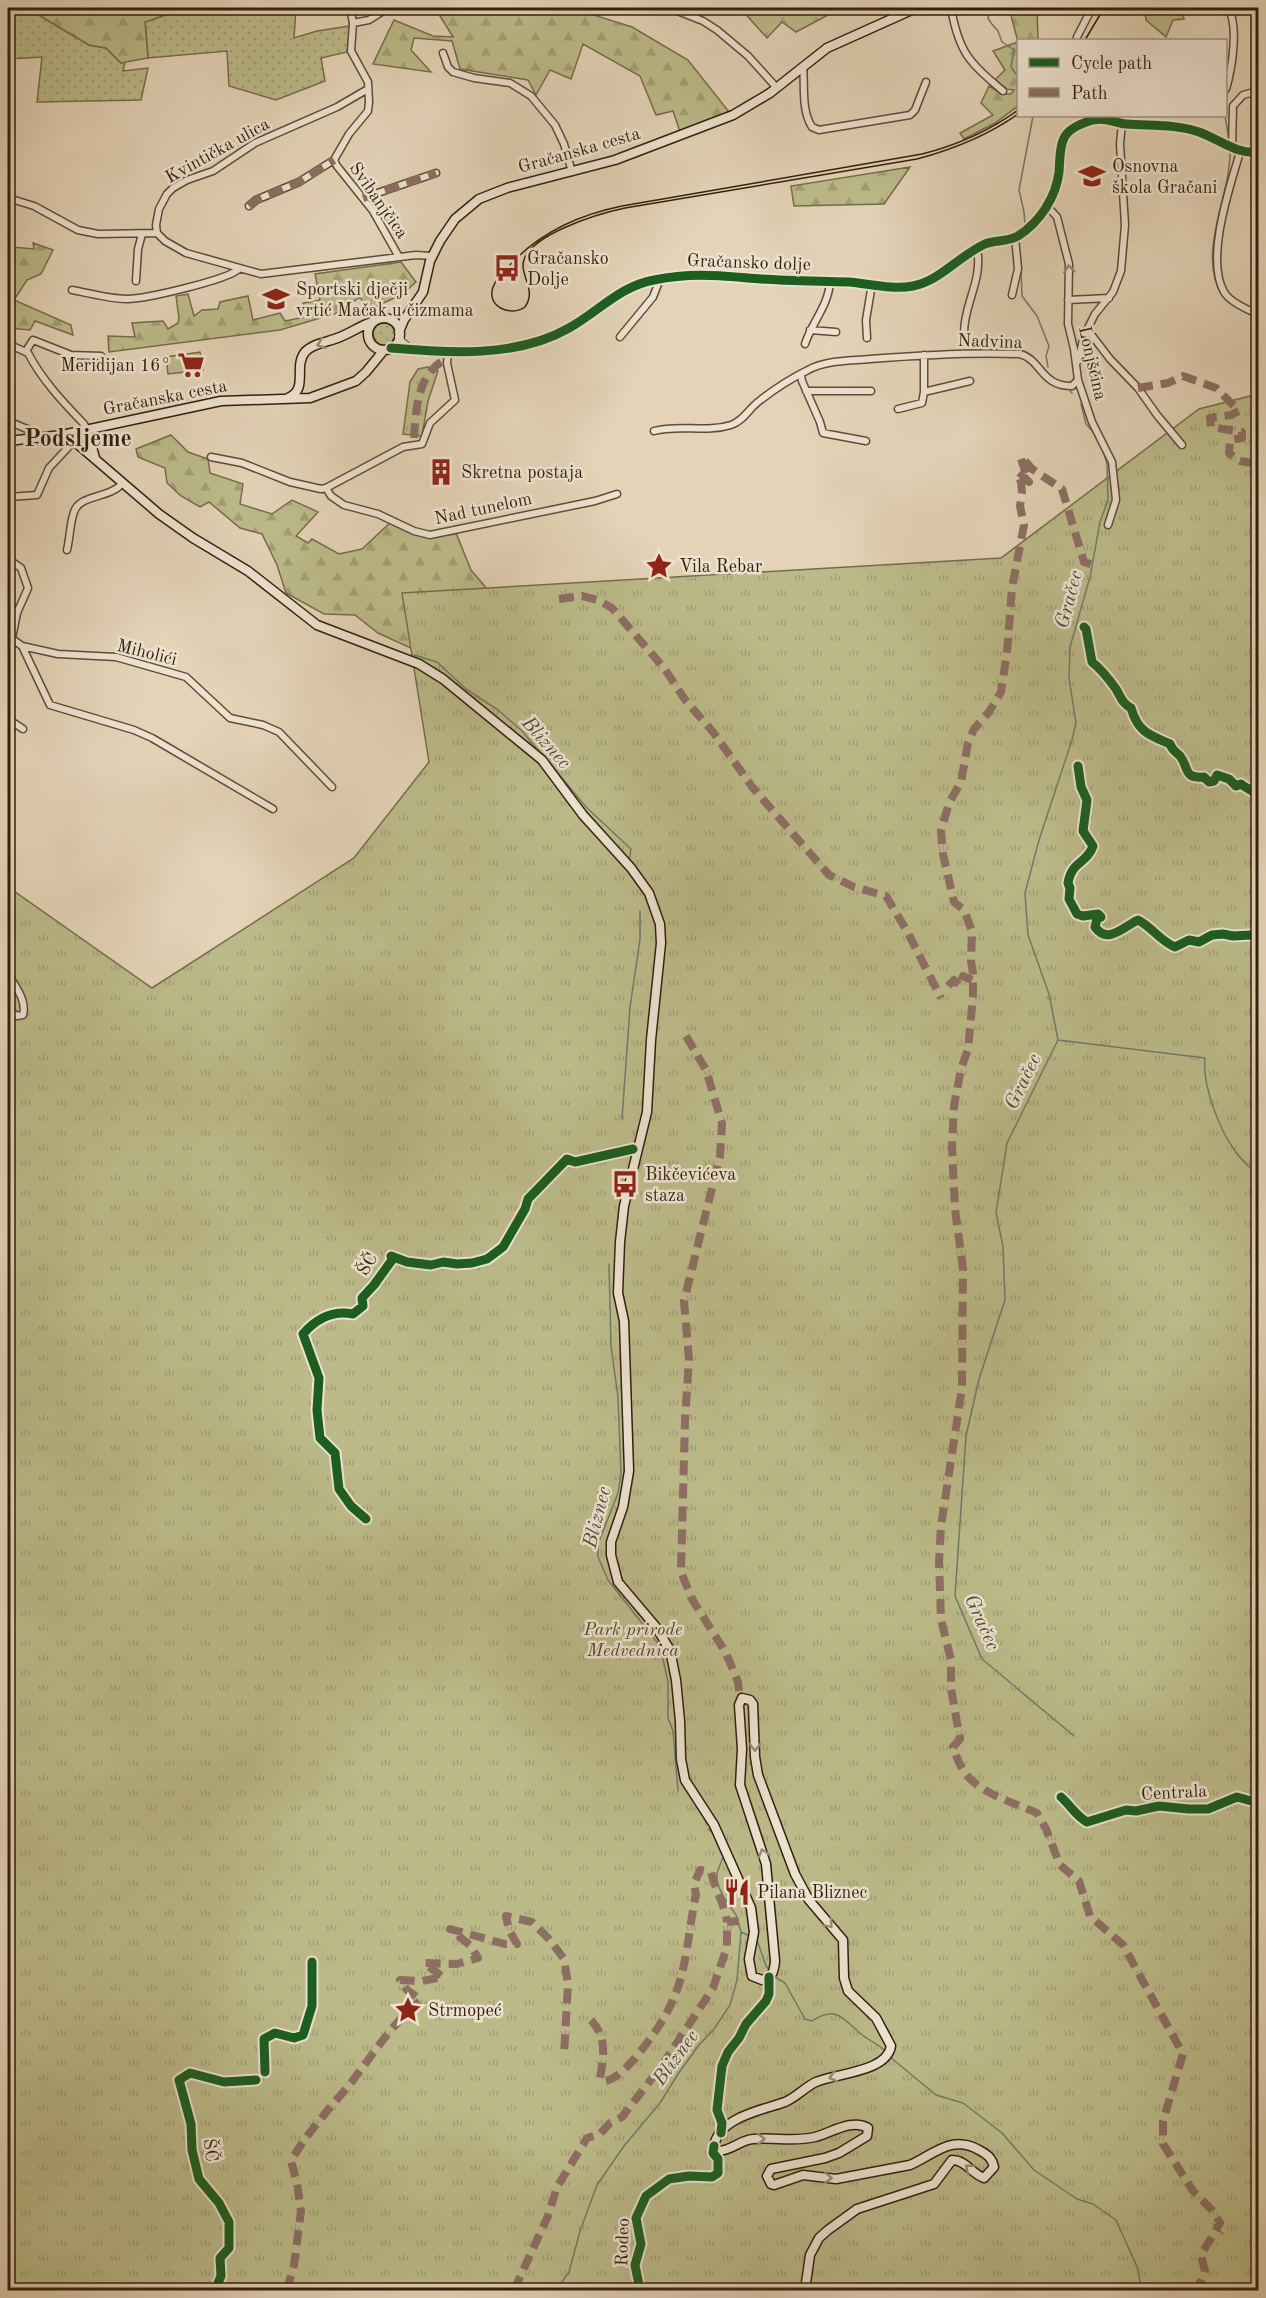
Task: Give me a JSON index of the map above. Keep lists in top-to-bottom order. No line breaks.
{"streets":{"main road":["Gračanska cesta"],"street":["Kvintička ulica","Svibanjčica","Gračansko dolje","Nadvina","Lonjščina","Nad tunelom","Miholići"],"cycle path":["ŠČ","Centrala","Rodeo"]},"crossings":[["Kvintička ulica","Svibanjčica"],["Gračanska cesta","Gračansko dolje"],["Nadvina","Lonjščina"]],"districts":["Podsljeme"],"water":["Gračec","Bliznec"],"parks":["Park prirode Medvednica"],"places":{"school or university":["Osnovna škola Gračani","Sportski dječji vrtić Mačak u čizmama"],"bus stop":["Gračansko Dolje","Bikčevićeva staza"],"supermarket":["Meridijan 16°"],"building":["Skretna postaja"],"place":["Vila Rebar","Strmopeć"],"restaurant":["Pilana Bliznec"]},"legend":["Cycle path","Path"]}
